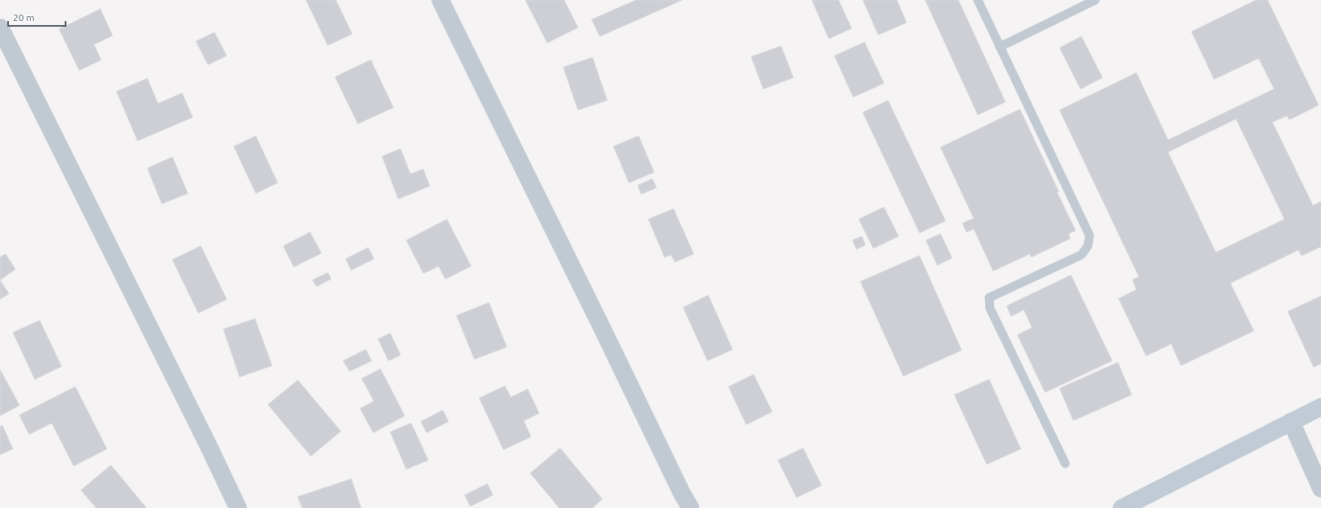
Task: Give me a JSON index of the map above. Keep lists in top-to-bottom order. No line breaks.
{"scale_bar":"20 m"}
